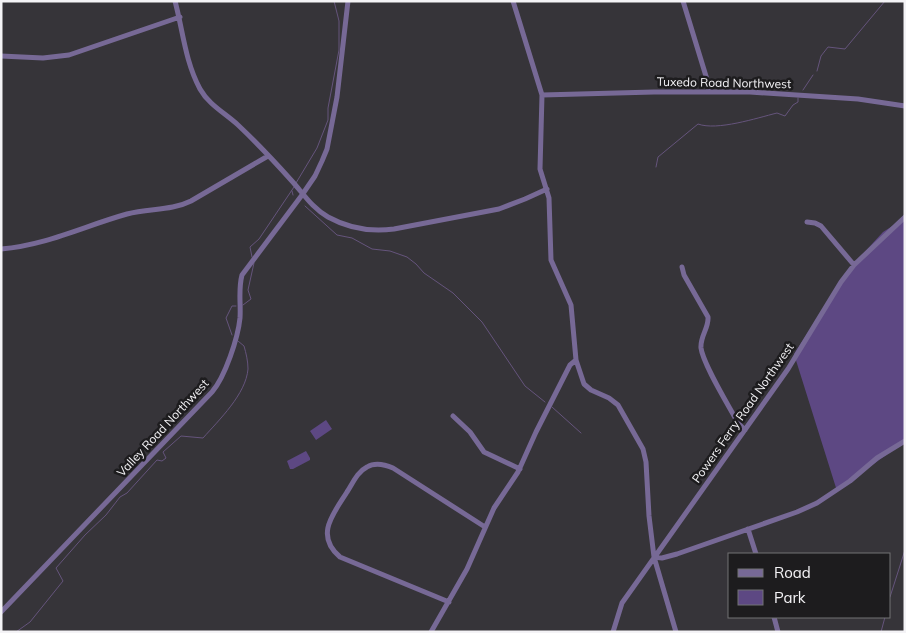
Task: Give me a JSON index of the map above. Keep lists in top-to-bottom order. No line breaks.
{"streets":{"street":["Tuxedo Road Northwest","Powers Ferry Road Northwest","Valley Road Northwest"]},"legend":["Road","Park"]}
